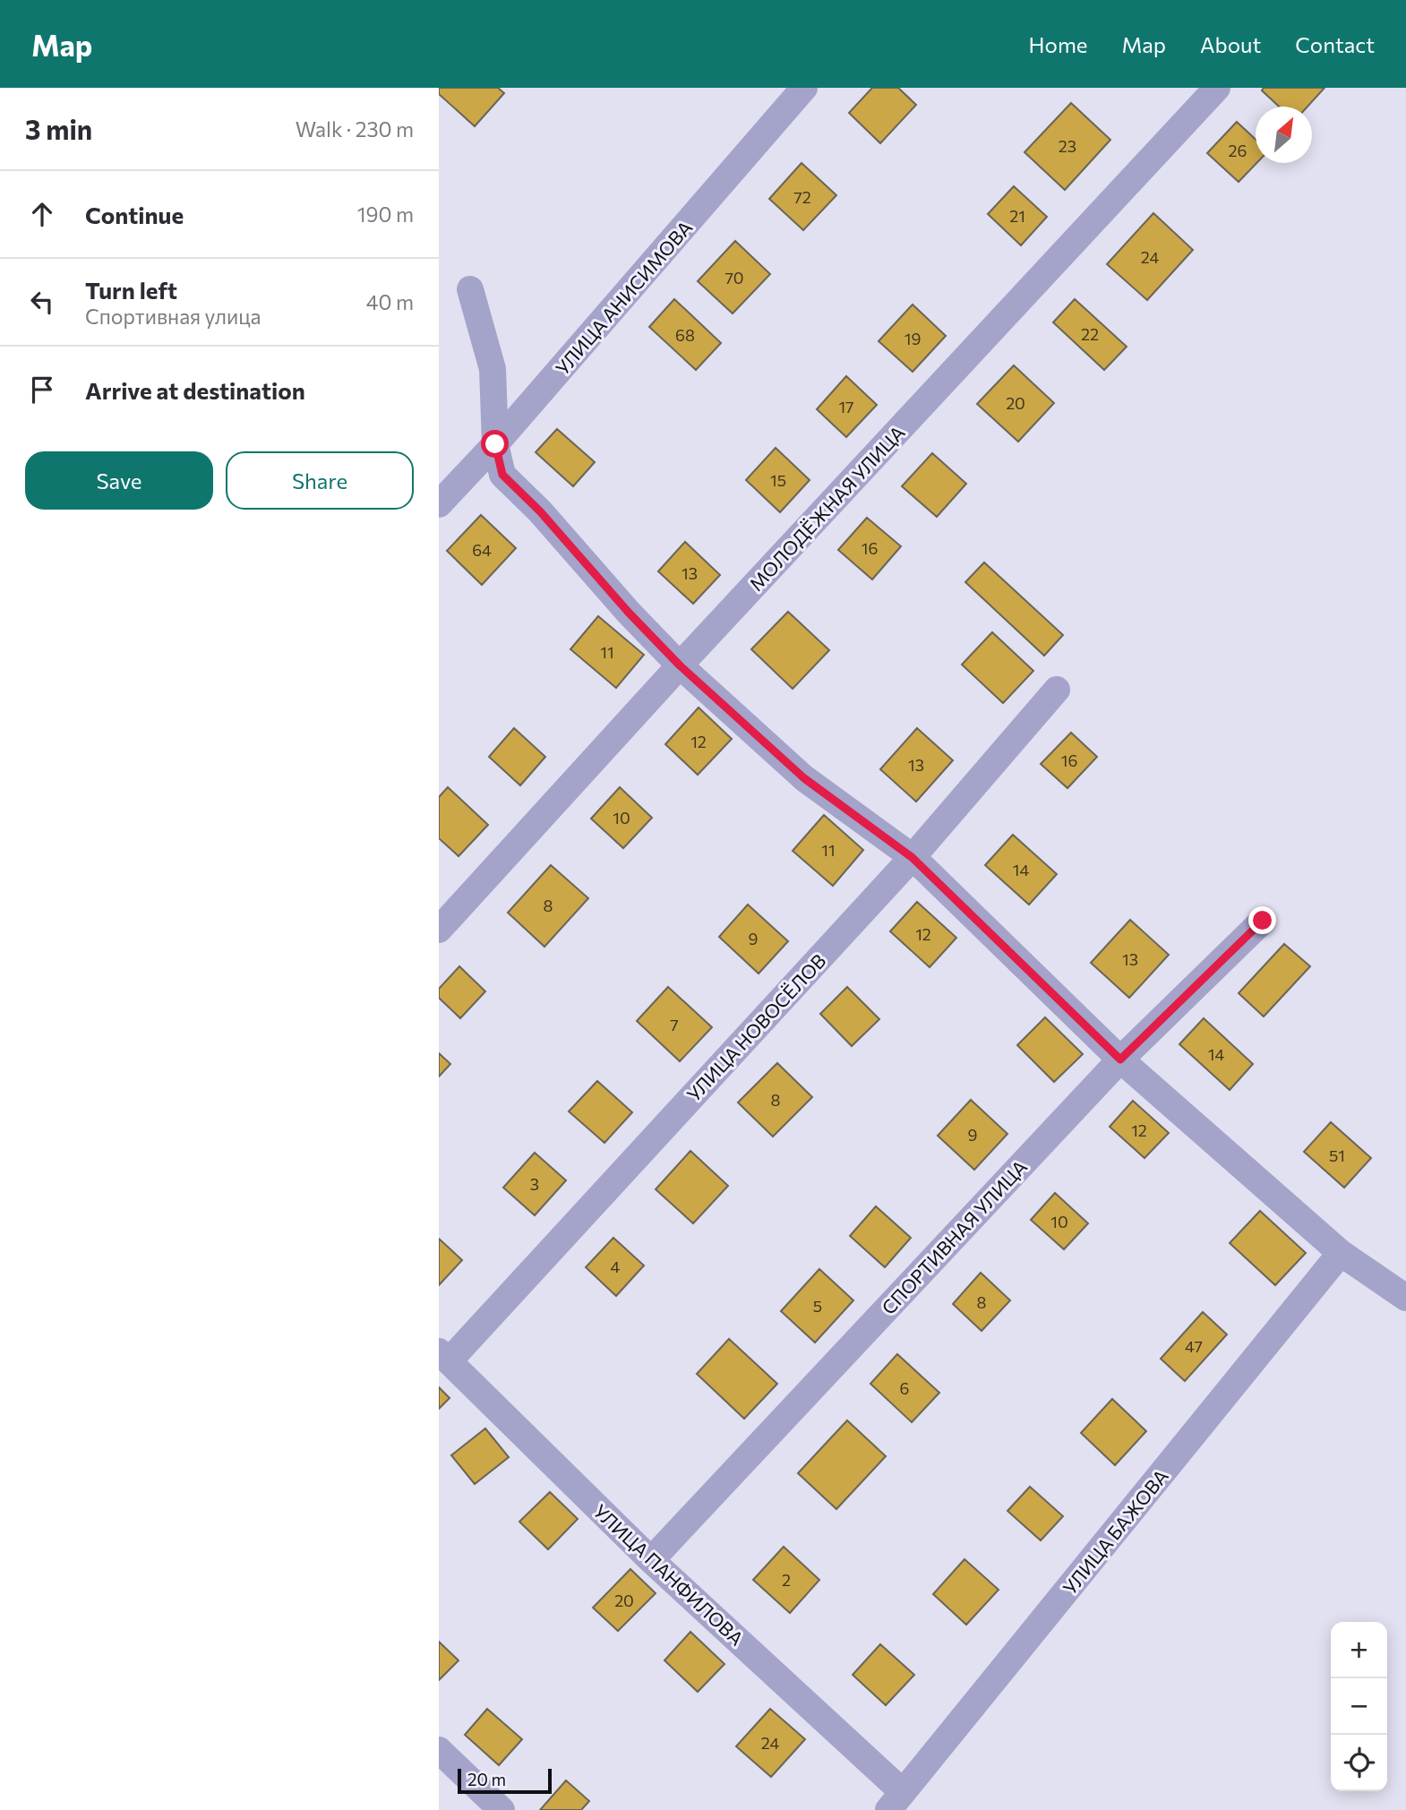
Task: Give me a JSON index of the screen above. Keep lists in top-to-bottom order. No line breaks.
{"streets":{"street":["УЛИЦА АНИСИМОВА","МОЛОДЁЖНАЯ УЛИЦА","УЛИЦА НОВОСЁЛОВ","СПОРТИВНАЯ УЛИЦА","УЛИЦА БАЖОВА","УЛИЦА ПАНФИЛОВА"]},"crossings":[["УЛИЦА НОВОСЁЛОВ","УЛИЦА ПАНФИЛОВА"],["СПОРТИВНАЯ УЛИЦА","УЛИЦА ПАНФИЛОВА"],["УЛИЦА БАЖОВА","УЛИЦА ПАНФИЛОВА"]],"house_numbers":["23","26","72","21","24","70","22","68","19","20","17","15","16","64","13","11","12","16","13","10","11","14","8","12","9","13","7","14","8","12","9","51","3","10","4","8","5","47","6","2","20","24"],"scale_bar":"20 m","north":"top right","page":{"header":"Map","nav":["Home","Map","About","Contact"],"heading":["3 min","Walk · 230 m"],"list":[["Continue","190 m"],["Turn left","Спортивная улица","40 m"],"Arrive at destination"],"buttons":["Save","Share"],"map_buttons":["+","−"],"scale":"20 m"}}
